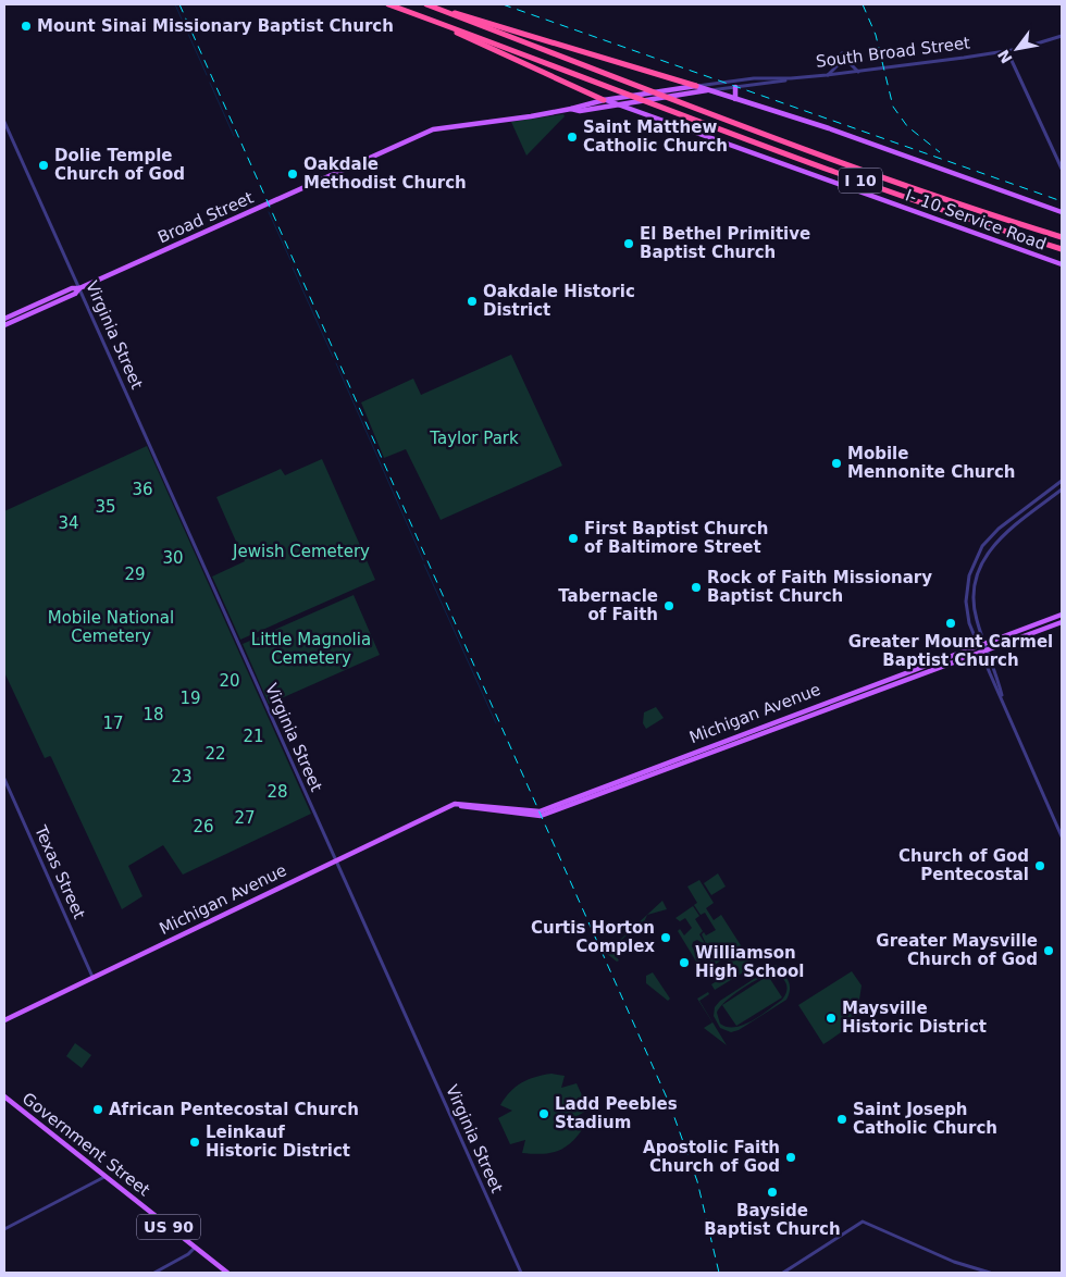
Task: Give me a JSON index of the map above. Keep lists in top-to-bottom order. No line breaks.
{"streets":{"highway":["I 10"],"main road":["South Broad Street","Broad Street","I- 10 Service Road","Michigan Avenue","Government Street","US 90"],"street":["Virginia Street","Texas Street"]},"crossings":[["South Broad Street","Broad Street"],["South Broad Street","I- 10 Service Road"],["Broad Street","Virginia Street"],["Virginia Street","Michigan Avenue"],["Michigan Avenue","Texas Street"]],"parks":["Taylor Park","36","35","34","Jewish Cemetery","30","29","Mobile National Cemetery","Little Magnolia Cemetery","20","19","18","17","21","22","23","28","27","26"],"places":["Mount Sinai Missionary Baptist Church","Saint Matthew Catholic Church","Dolie Temple Church of God","Oakdale Methodist Church","El Bethel Primitive Baptist Church","Oakdale Historic District","Mobile Mennonite Church","First Baptist Church of Baltimore Street","Rock of Faith Missionary Baptist Church","Tabernacle of Faith","Greater Mount Carmel Baptist Church","Church of God Pentecostal","Curtis Horton Complex","Greater Maysville Church of God","Williamson High School","Maysville Historic District","African Pentecostal Church","Ladd Peebles Stadium","Saint Joseph Catholic Church","Leinkauf Historic District","Apostolic Faith Church of God","Bayside Baptist Church"],"north":"bottom left"}
